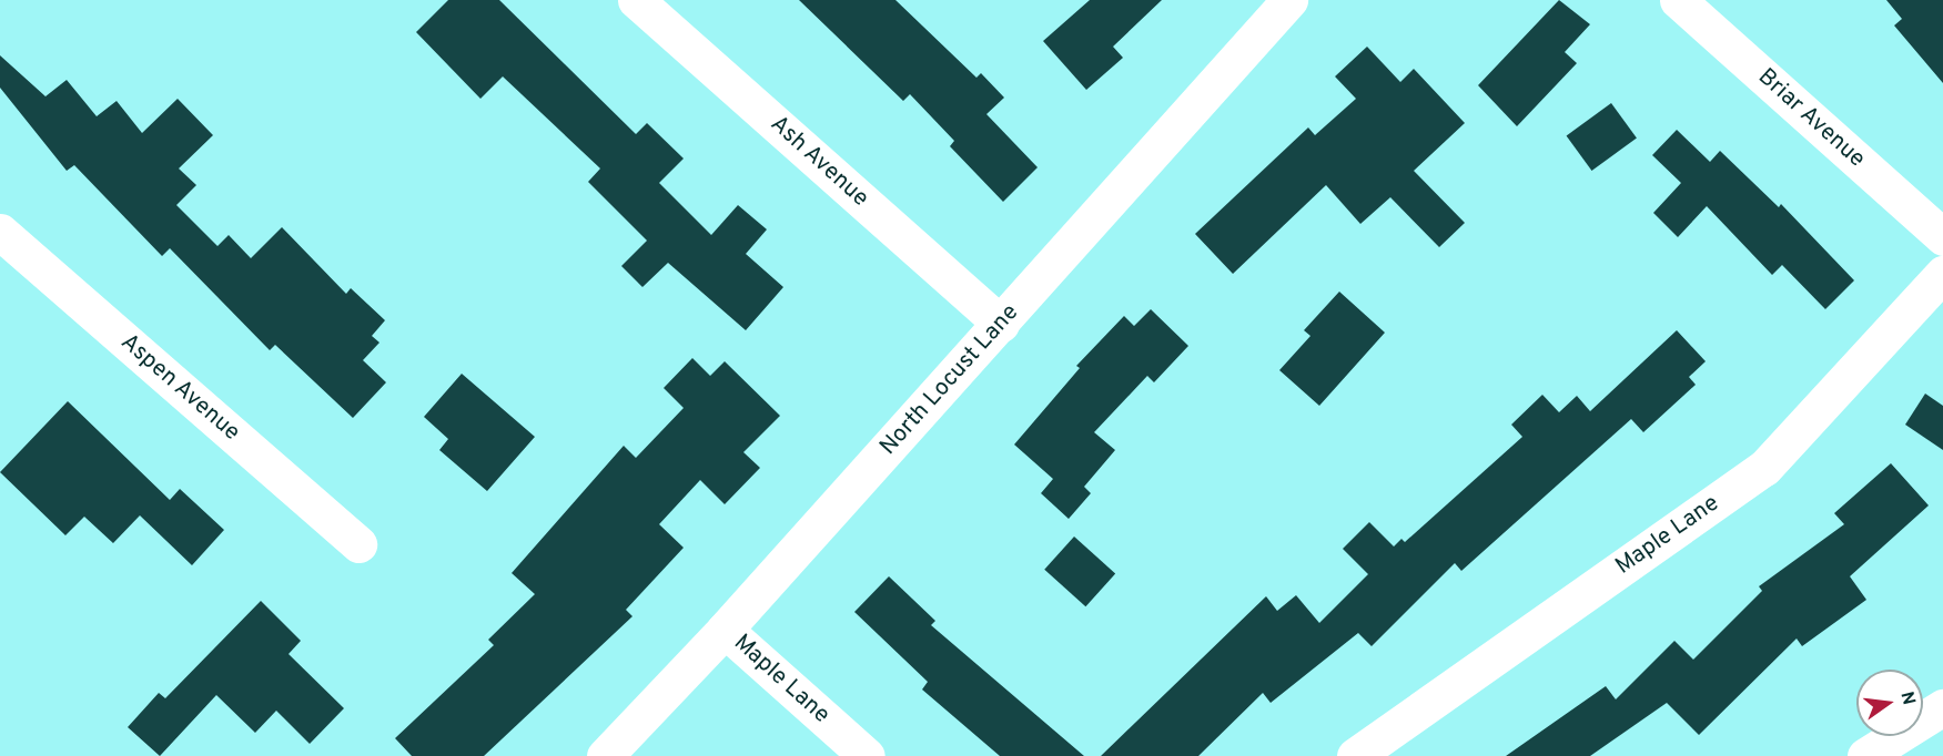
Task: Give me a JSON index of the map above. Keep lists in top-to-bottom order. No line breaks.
{"streets":{"street":["Briar Avenue","Ash Avenue","North Locust Lane","Aspen Avenue","Maple Lane"]},"crossings":[["Ash Avenue","North Locust Lane"],["North Locust Lane","Maple Lane"]],"north":"right"}
